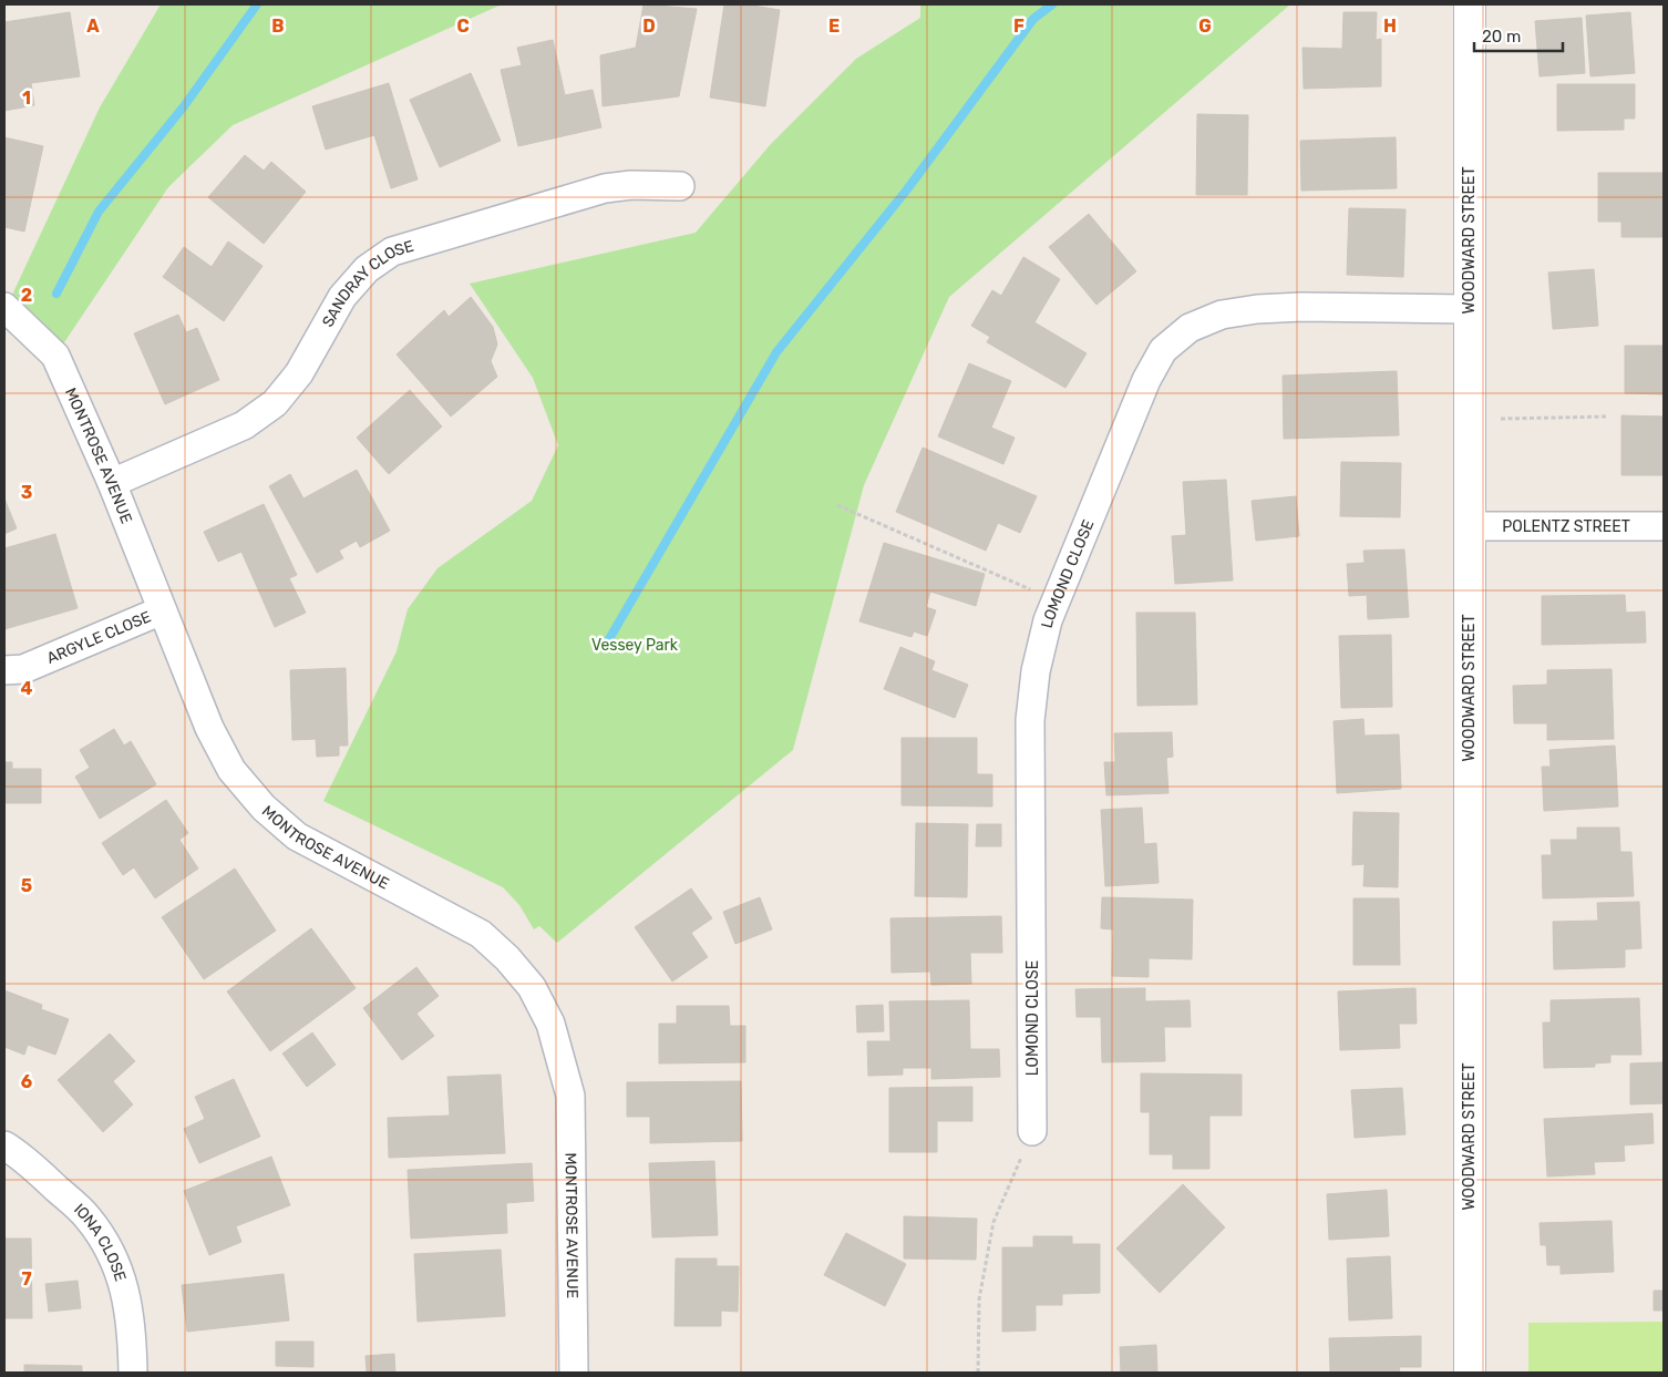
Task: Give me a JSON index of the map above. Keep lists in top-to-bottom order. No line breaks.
{"streets":{"street":["WOODWARD STREET","SANDRAY CLOSE","MONTROSE AVENUE","POLENTZ STREET","LOMOND CLOSE","ARGYLE CLOSE","IONA CLOSE"]},"crossings":[["WOODWARD STREET","POLENTZ STREET"],["WOODWARD STREET","LOMOND CLOSE"],["SANDRAY CLOSE","MONTROSE AVENUE"],["MONTROSE AVENUE","ARGYLE CLOSE"]],"parks":["Vessey Park"],"scale_bar":"20 m","grid":{"columns":["A","B","C","D","E","F","G","H"],"rows":["1","2","3","4","5","6","7"]}}
